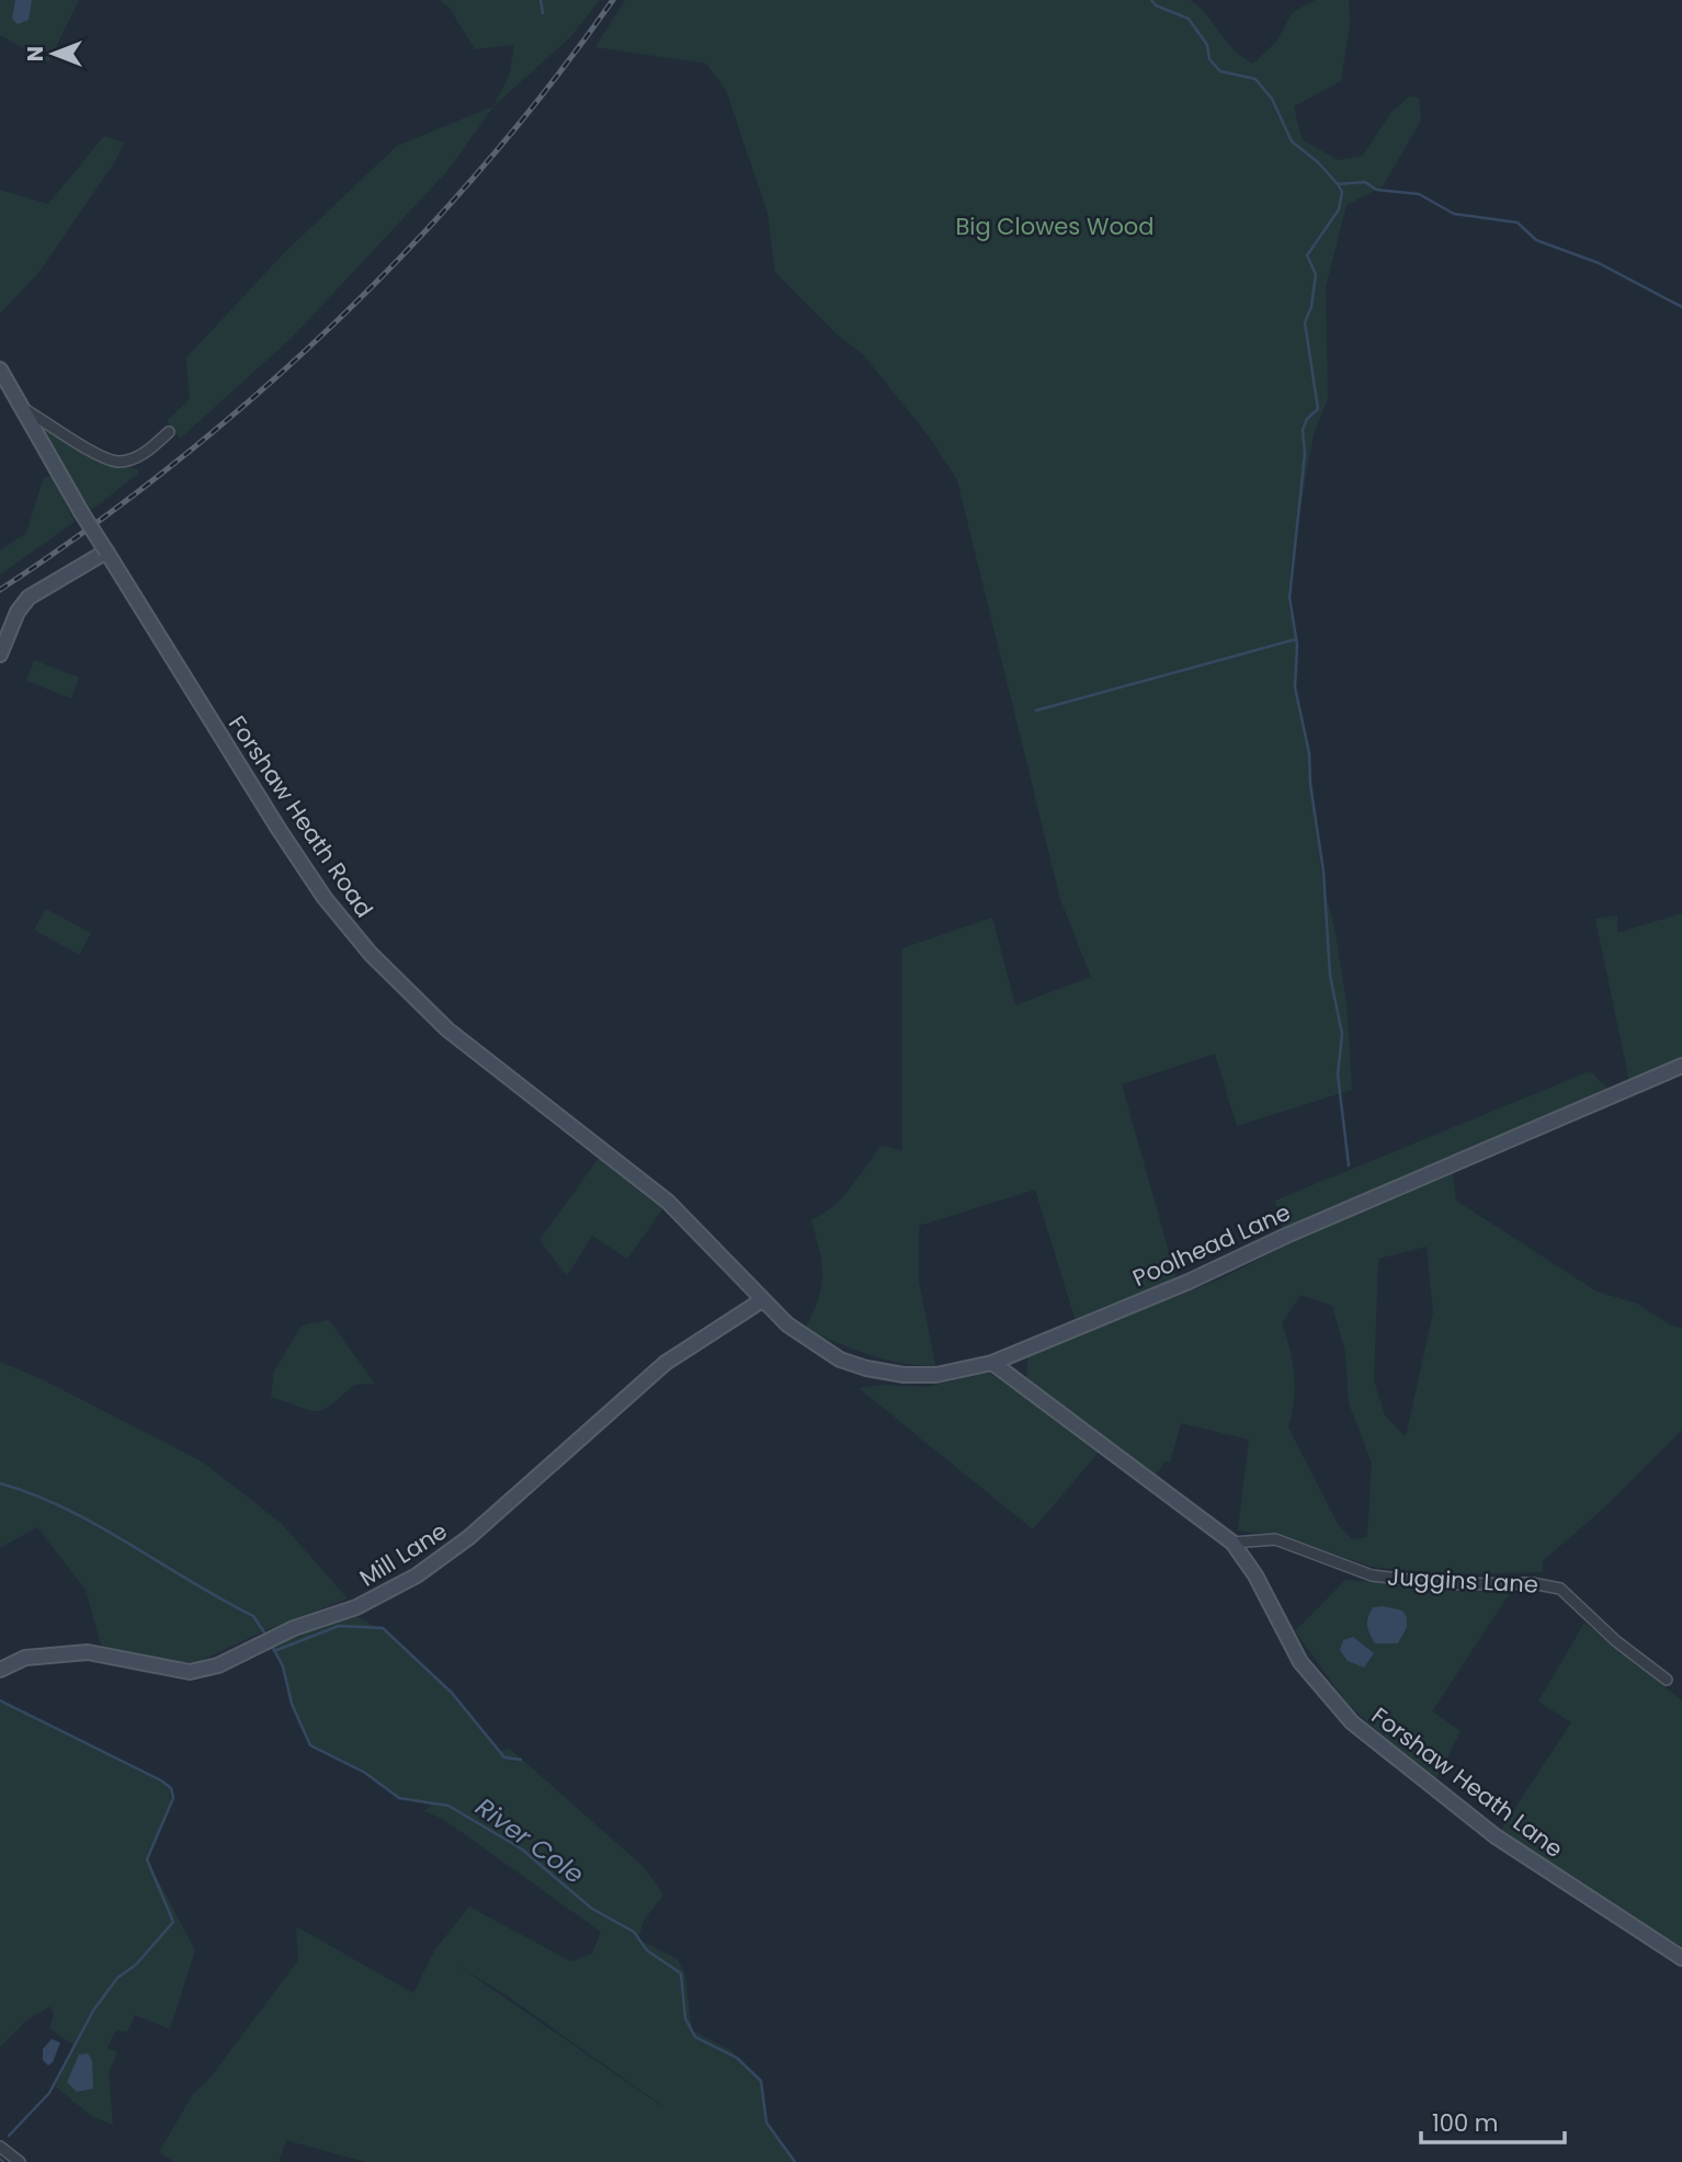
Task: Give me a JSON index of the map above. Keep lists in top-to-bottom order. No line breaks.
{"streets":{"street":["Forshaw Heath Road","Poolhead Lane","Mill Lane","Juggins Lane","Forshaw Heath Lane"]},"crossings":[["Forshaw Heath Road","Poolhead Lane"],["Forshaw Heath Road","Mill Lane"],["Poolhead Lane","Mill Lane"],["Poolhead Lane","Forshaw Heath Lane"],["Juggins Lane","Forshaw Heath Lane"]],"water":["River Cole"],"parks":["Big Clowes Wood"],"scale_bar":"100 m","north":"left"}
